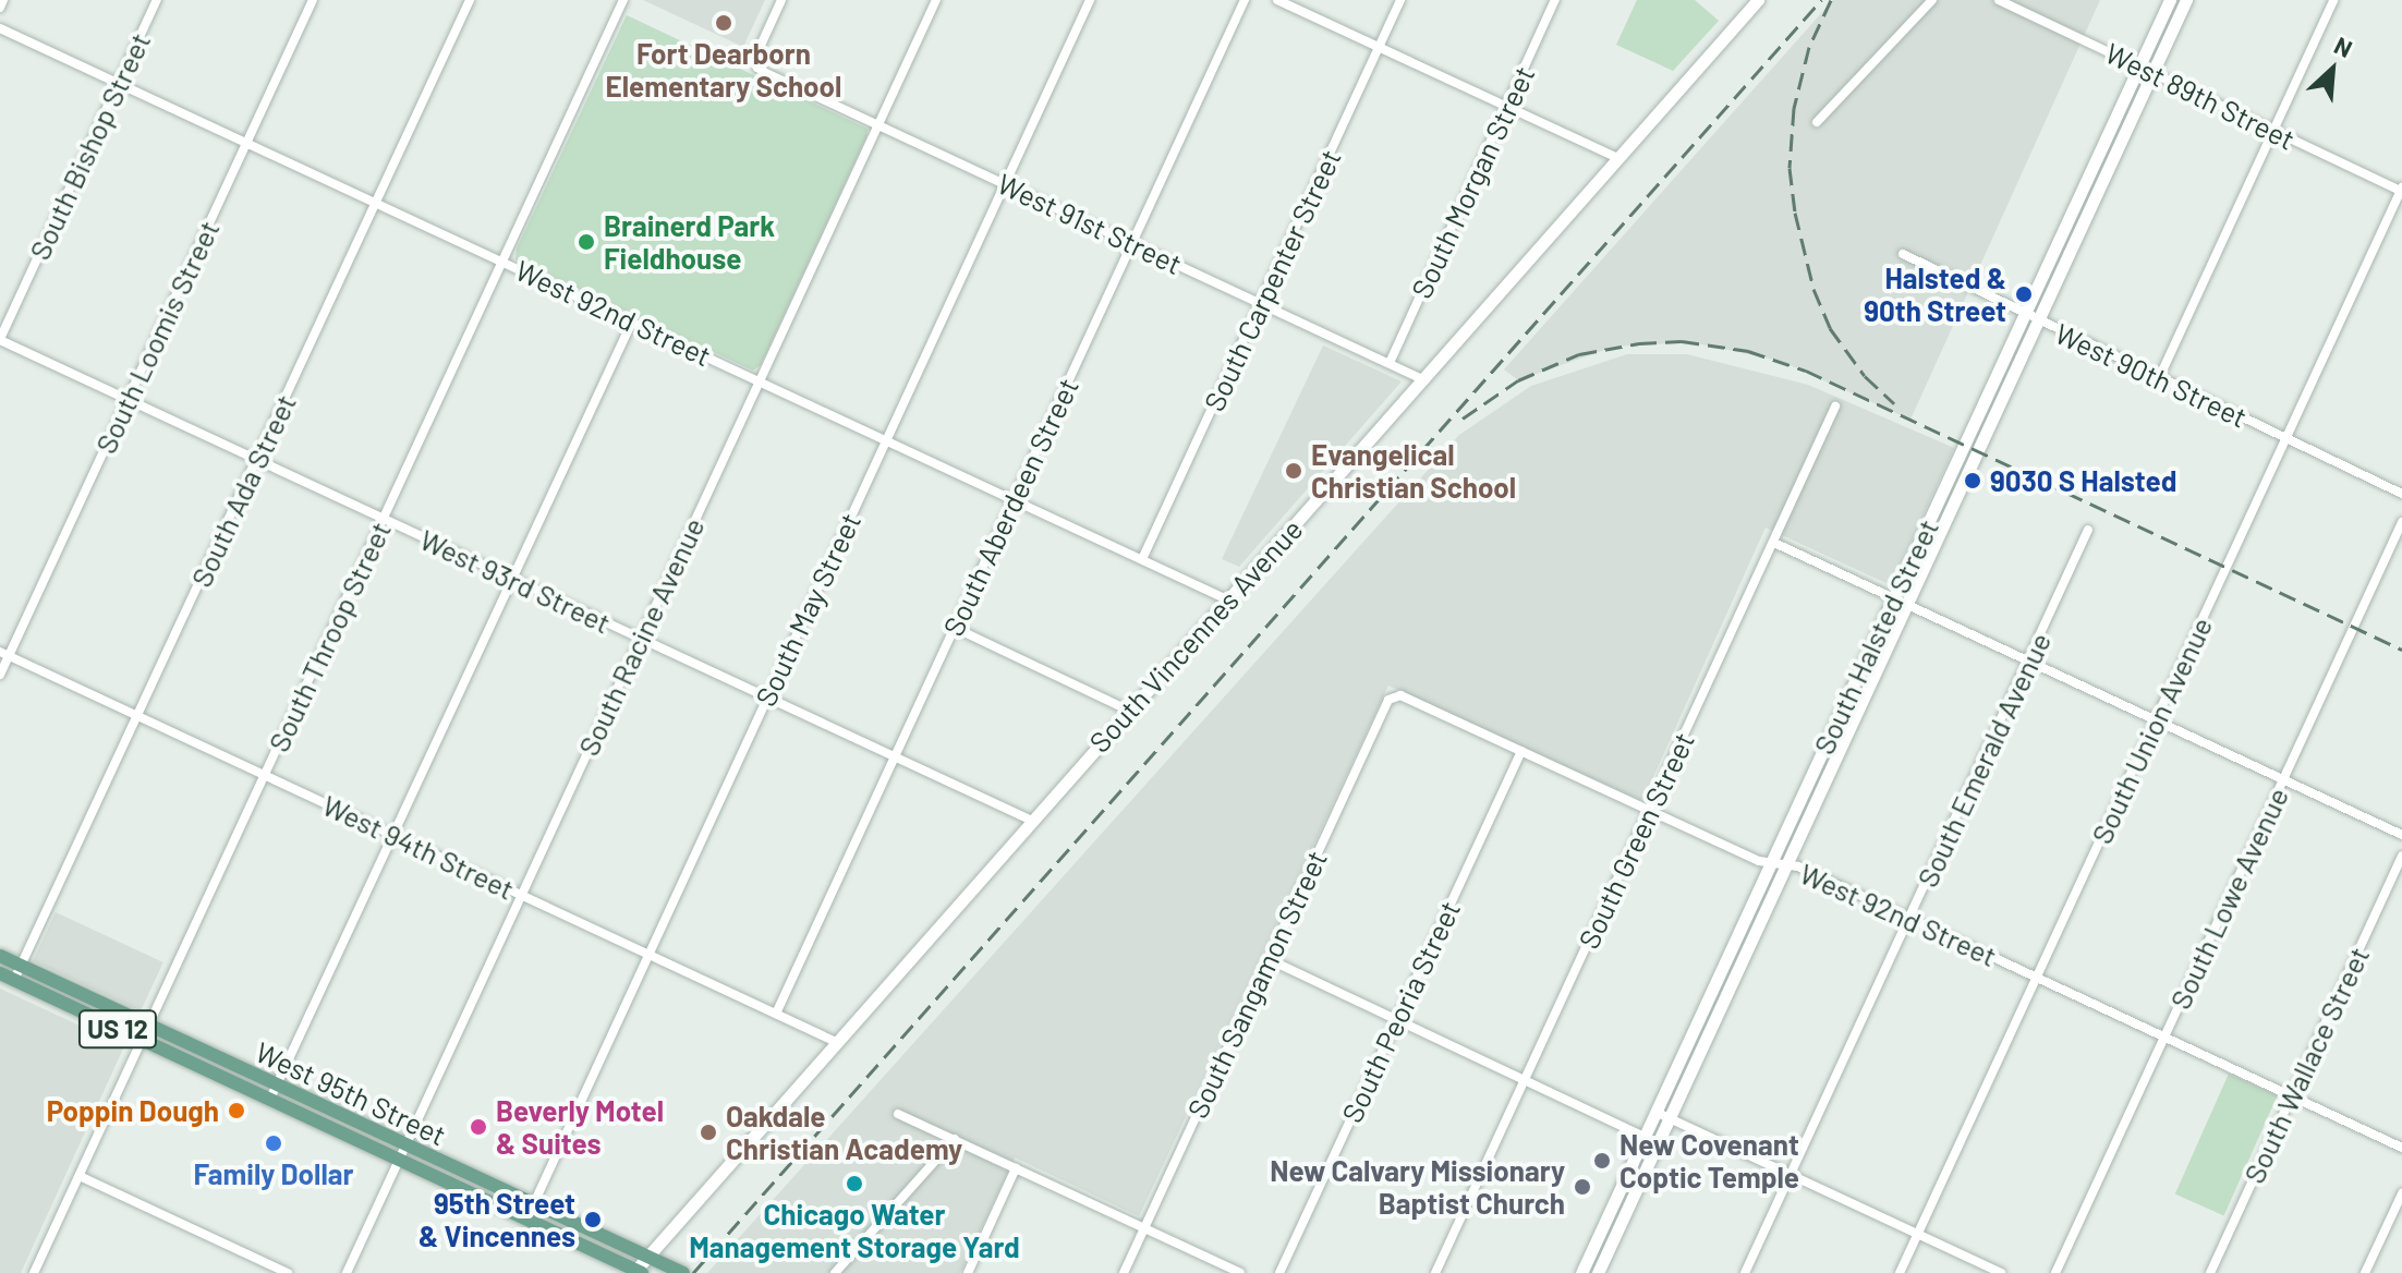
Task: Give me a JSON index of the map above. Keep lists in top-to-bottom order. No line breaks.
{"streets":{"main road":["South Vincennes Avenue","South Halsted Street","US 12","West 95th Street"],"street":["West 89th Street","South Bishop Street","South Morgan Street","West 91st Street","South Carpenter Street","West 92nd Street","South Loomis Street","West 90th Street","South Ada Street","South Aberdeen Street","West 93rd Street","South May Street","South Throop Street","South Racine Avenue","South Union Avenue","South Emerald Avenue","South Green Street","West 94th Street","South Lowe Avenue","South Sangamon Street","South Peoria Street","South Wallace Street"]},"crossings":[["West 89th Street","South Halsted Street"],["West 89th Street","South Union Avenue"],["South Bishop Street","West 92nd Street"],["South Bishop Street","West 93rd Street"],["South Morgan Street","West 91st Street"],["West 91st Street","South Carpenter Street"],["West 91st Street","South Aberdeen Street"],["West 91st Street","South May Street"],["West 91st Street","South Vincennes Avenue"],["West 91st Street","South Racine Avenue"],["South Carpenter Street","West 92nd Street"],["West 92nd Street","South Loomis Street"],["West 92nd Street","South Ada Street"],["West 92nd Street","South Aberdeen Street"],["West 92nd Street","South May Street"],["West 92nd Street","South Vincennes Avenue"],["West 92nd Street","South Throop Street"],["West 92nd Street","South Racine Avenue"],["West 92nd Street","South Halsted Street"],["West 92nd Street","South Union Avenue"],["West 92nd Street","South Emerald Avenue"],["West 92nd Street","South Green Street"],["West 92nd Street","South Lowe Avenue"],["West 92nd Street","South Sangamon Street"],["West 92nd Street","South Peoria Street"],["West 92nd Street","South Wallace Street"],["South Loomis Street","West 93rd Street"],["South Loomis Street","West 94th Street"],["West 90th Street","South Halsted Street"],["West 90th Street","South Union Avenue"],["South Ada Street","West 93rd Street"],["South Ada Street","West 94th Street"],["South Ada Street","West 95th Street"],["South Aberdeen Street","West 93rd Street"],["South Aberdeen Street","West 94th Street"],["West 93rd Street","South May Street"],["West 93rd Street","South Vincennes Avenue"],["West 93rd Street","South Throop Street"],["West 93rd Street","South Racine Avenue"],["South May Street","West 94th Street"],["South May Street","West 95th Street"],["South Vincennes Avenue","West 94th Street"],["South Vincennes Avenue","West 95th Street"],["South Throop Street","West 94th Street"],["South Throop Street","West 95th Street"],["South Racine Avenue","West 94th Street"],["South Racine Avenue","West 95th Street"]],"places":["Fort Dearborn Elementary School","Brainerd Park Fieldhouse","Halsted & 90th Street","Evangelical Christian School","9030 S Halsted","Poppin Dough","Beverly Motel & Suites","Oakdale Christian Academy","Family Dollar","New Covenant Coptic Temple","Chicago Water Management Storage Yard","New Calvary Missionary Baptist Church","95th Street & Vincennes"],"north":"top right"}
